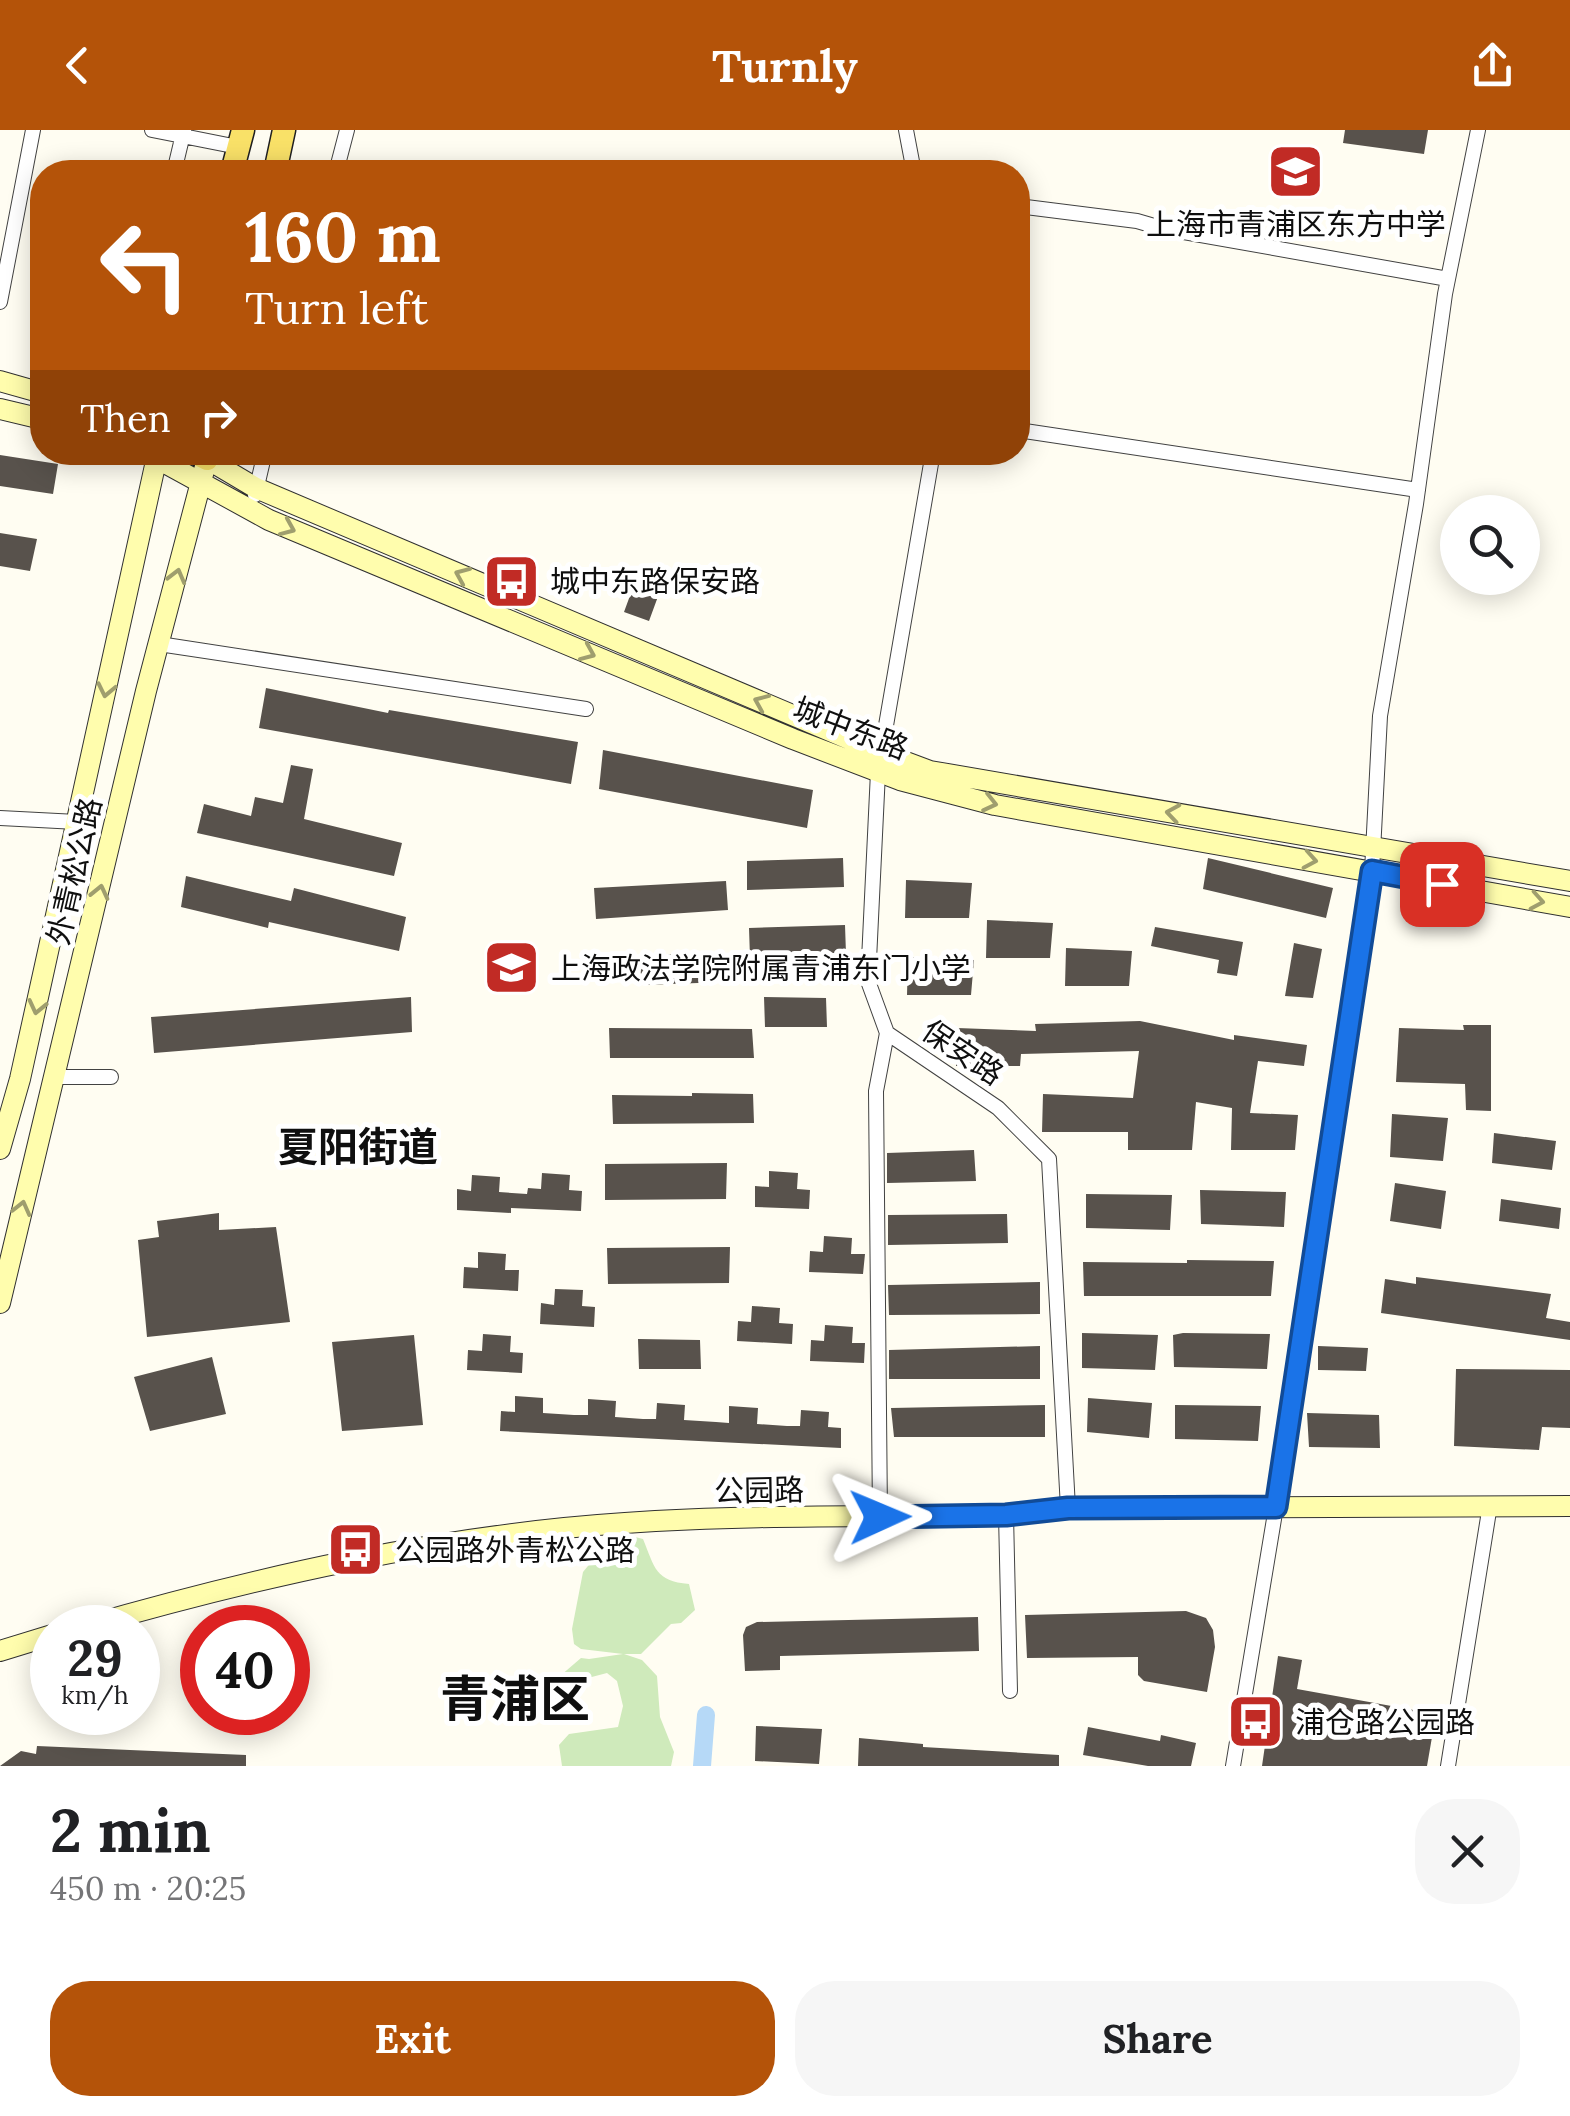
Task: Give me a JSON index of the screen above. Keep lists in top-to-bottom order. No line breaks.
{"streets":{"main road":["城中东路","外青松公路","公园路"],"street":["保安路"]},"crossings":[["城中东路","外青松公路"],["城中东路","保安路"],["保安路","公园路"]],"districts":["夏阳街道","青浦区"],"places":{"school or university":["上海市青浦区东方中学","上海政法学院附属青浦东门小学"],"bus stop":["城中东路保安路","公园路外青松公路","浦仓路公园路"]},"page":{"header":"Turnly","turn":["160 m","Turn left"],"then":"Then","speed":"29 km/h","limit":"40","heading":["2 min","450 m · 20:25"],"buttons":["Exit","Share"]}}
